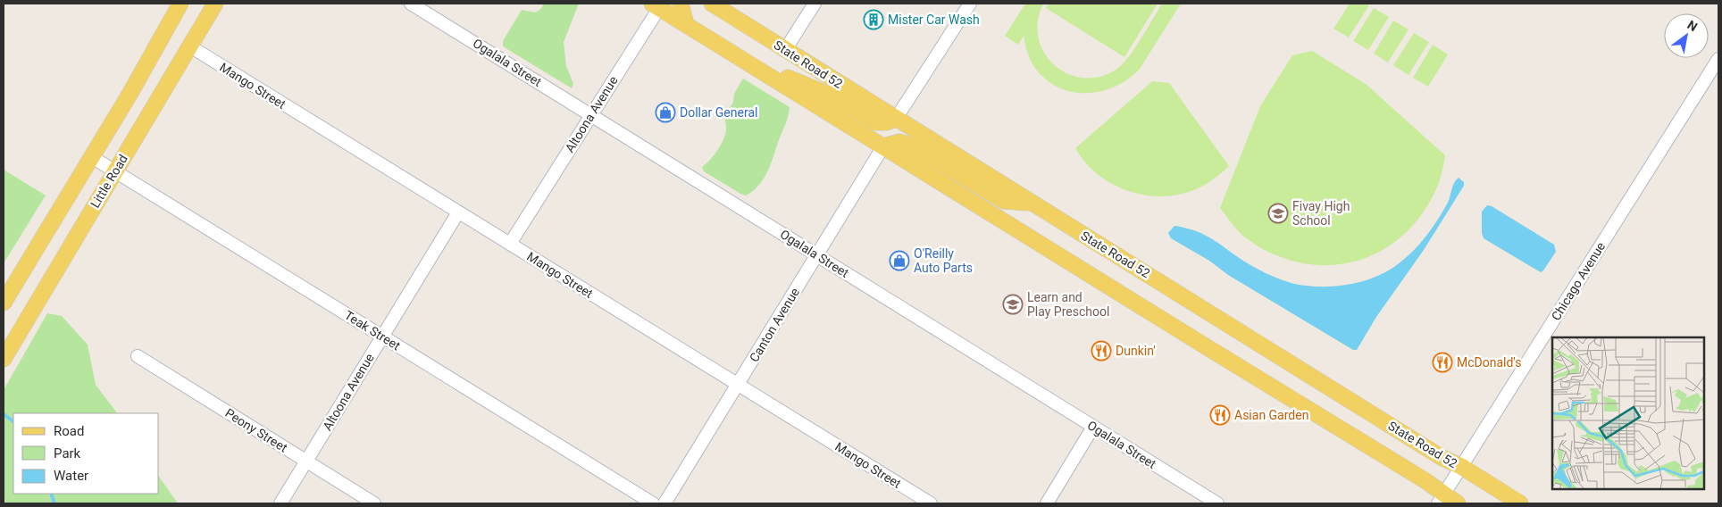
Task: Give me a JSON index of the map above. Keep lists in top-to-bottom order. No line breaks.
{"streets":{"main road":["State Road 52","Little Road"],"street":["Ogalala Street","Mango Street","Altoona Avenue","Chicago Avenue","Canton Avenue","Teak Street","Peony Street"]},"crossings":[["Ogalala Street","Altoona Avenue"],["Ogalala Street","Canton Avenue"],["State Road 52","Chicago Avenue"],["Mango Street","Altoona Avenue"],["Mango Street","Little Road"],["Mango Street","Canton Avenue"],["Altoona Avenue","Teak Street"],["Altoona Avenue","Peony Street"],["Little Road","Teak Street"]],"places":{"building":["Mister Car Wash"],"shop":["Dollar General","O'Reilly Auto Parts"],"school or university":["Fivay High School","Learn and Play Preschool"],"restaurant":["Dunkin'","McDonald's","Asian Garden"]},"legend":["Road","Park","Water"],"north":"top right"}
